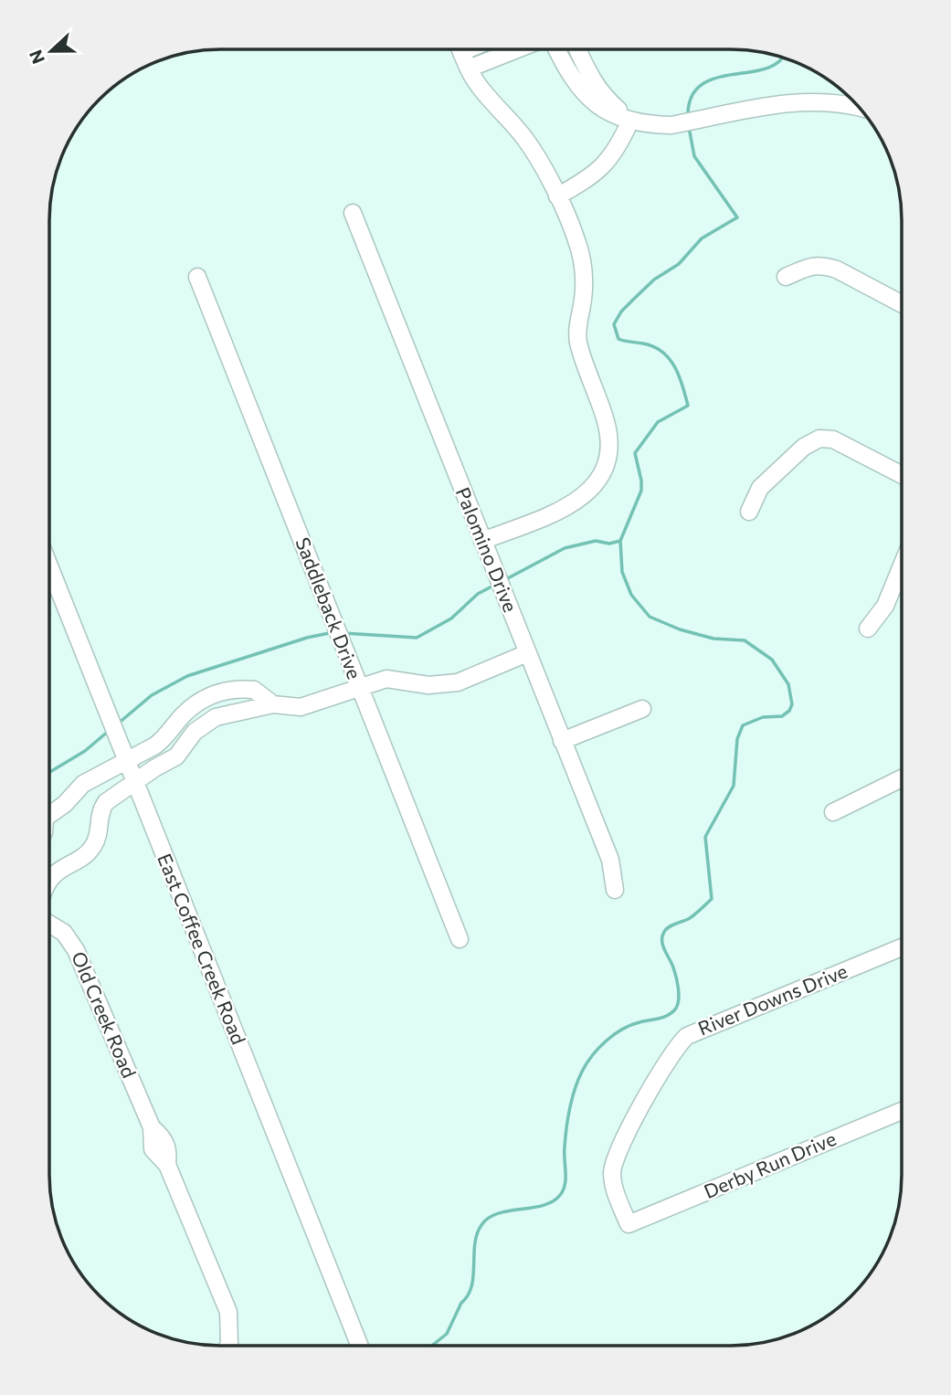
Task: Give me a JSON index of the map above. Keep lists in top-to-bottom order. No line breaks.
{"streets":{"street":["Palomino Drive","Saddleback Drive","East Coffee Creek Road","River Downs Drive","Old Creek Road","Derby Run Drive"]},"crossings":[["River Downs Drive","Derby Run Drive"]],"north":"left"}
